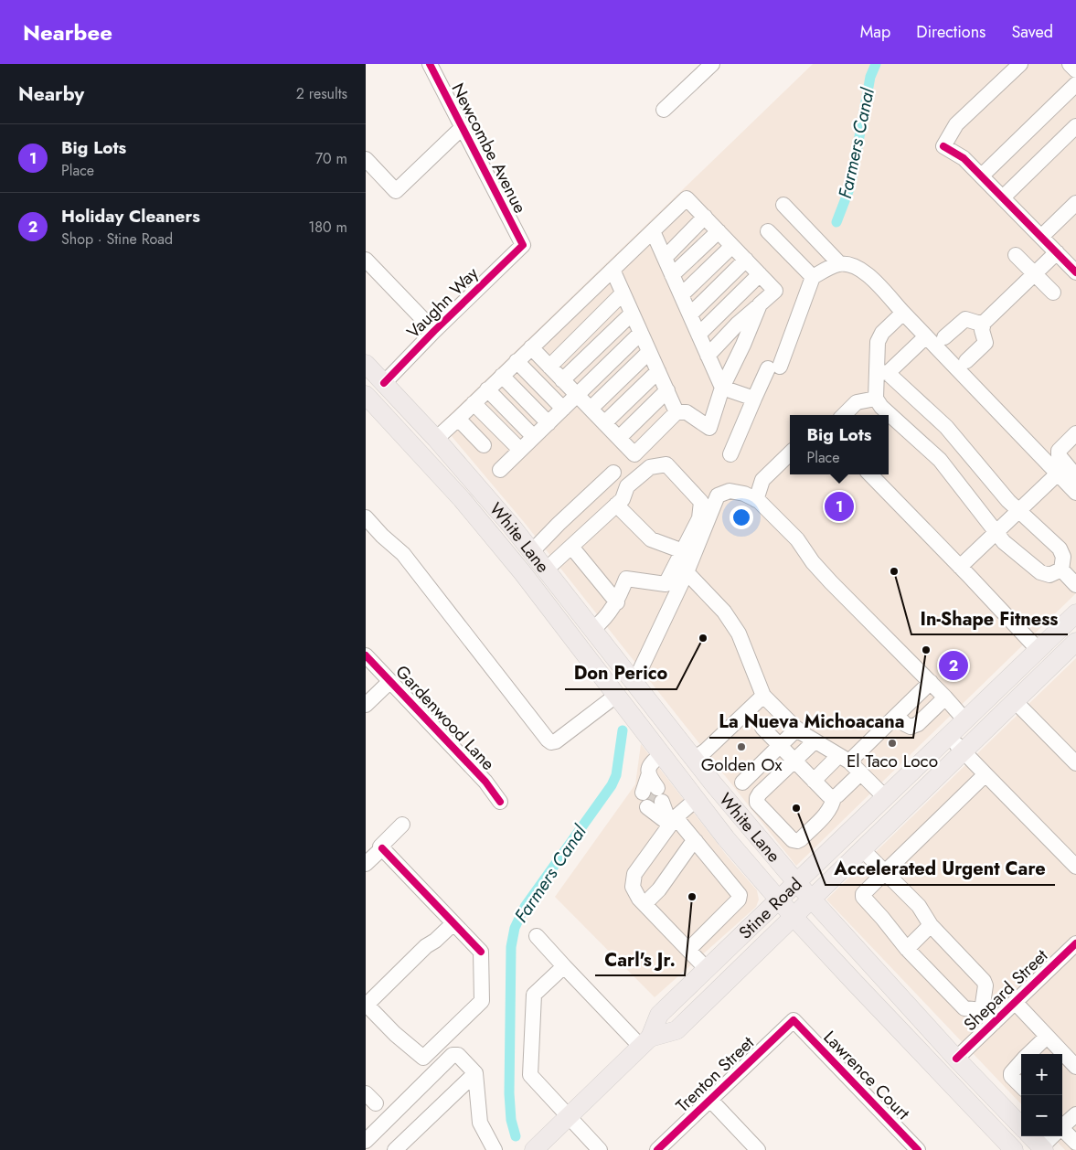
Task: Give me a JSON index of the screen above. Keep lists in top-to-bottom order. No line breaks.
{"streets":{"main road":["White Lane","Stine Road"],"street":["Newcombe Avenue","Vaughn Way","Gardenwood Lane","Shepard Street","Trenton Street","Lawrence Court"]},"crossings":[["Newcombe Avenue","Vaughn Way"],["Vaughn Way","White Lane"],["White Lane","Stine Road"],["White Lane","Shepard Street"],["Trenton Street","Lawrence Court"]],"water":["Farmers Canal"],"places":["In-Shape Fitness","Don Perico","La Nueva Michoacana","El Taco Loco","Golden Ox","Accelerated Urgent Care","Carl's Jr."],"page":{"header":"Nearbee","nav":["Map","Directions","Saved"],"heading":["Nearby","2 results"],"list":[{"mark":"1","name":"Big Lots","note":"Place","value":"70 m"},{"mark":"2","name":"Holiday Cleaners","note":"Shop · Stine Road","value":"180 m"}],"popup":["Big Lots","Place"],"pins":["1","2"],"map_buttons":["+","−"]}}
